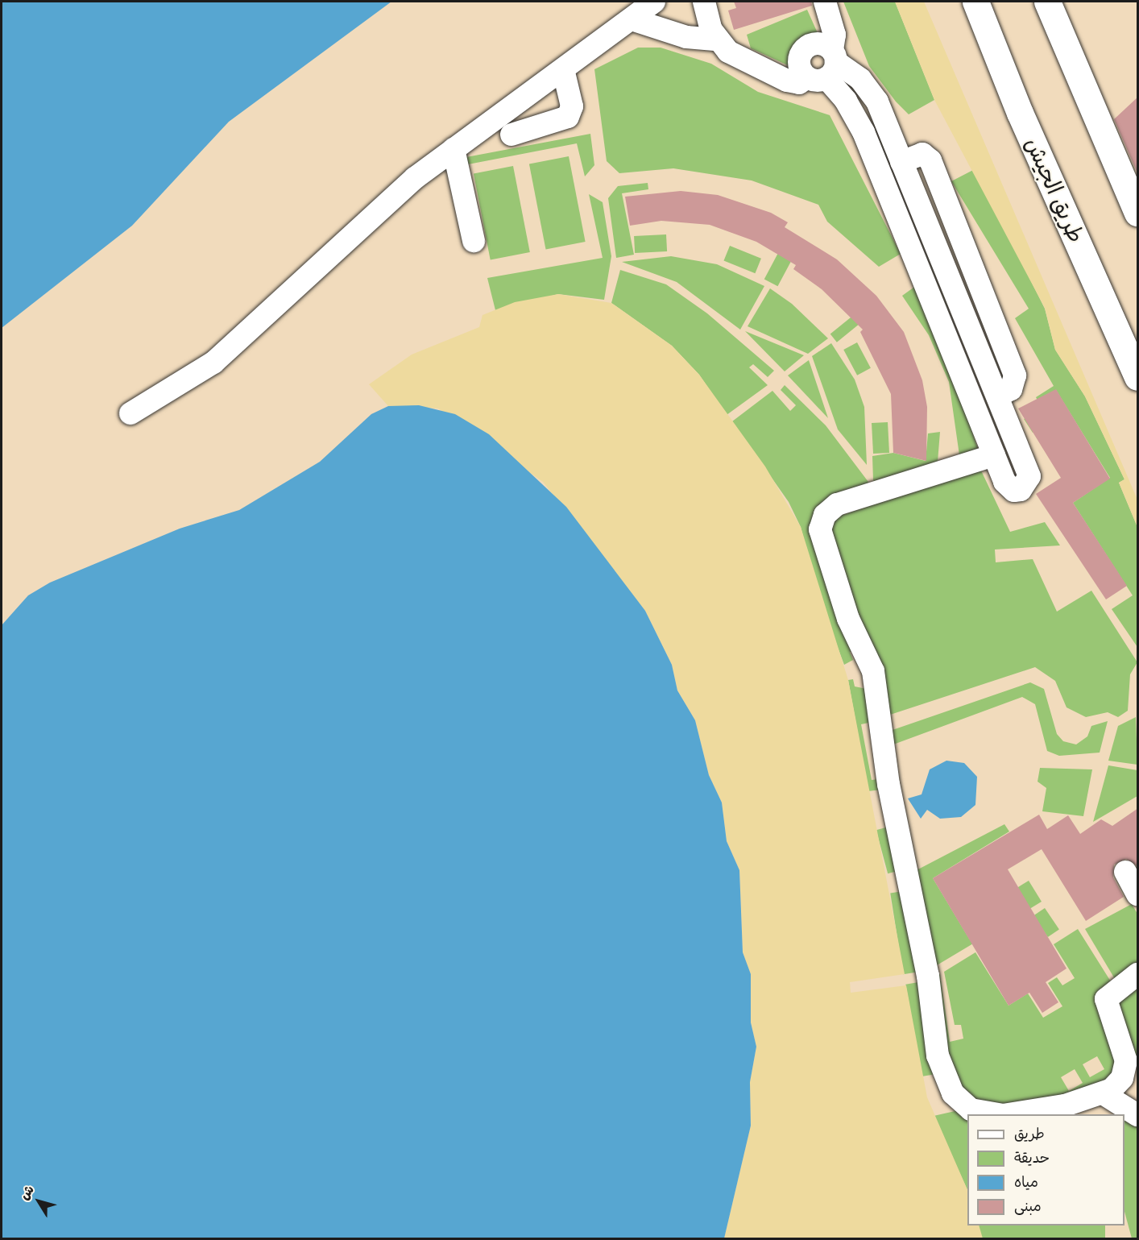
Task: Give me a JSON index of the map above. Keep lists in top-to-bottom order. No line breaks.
{"streets":{"highway":["طريق الجيش"]},"legend":["طريق","حديقة","مياه","مبنى"],"north":"top left"}
